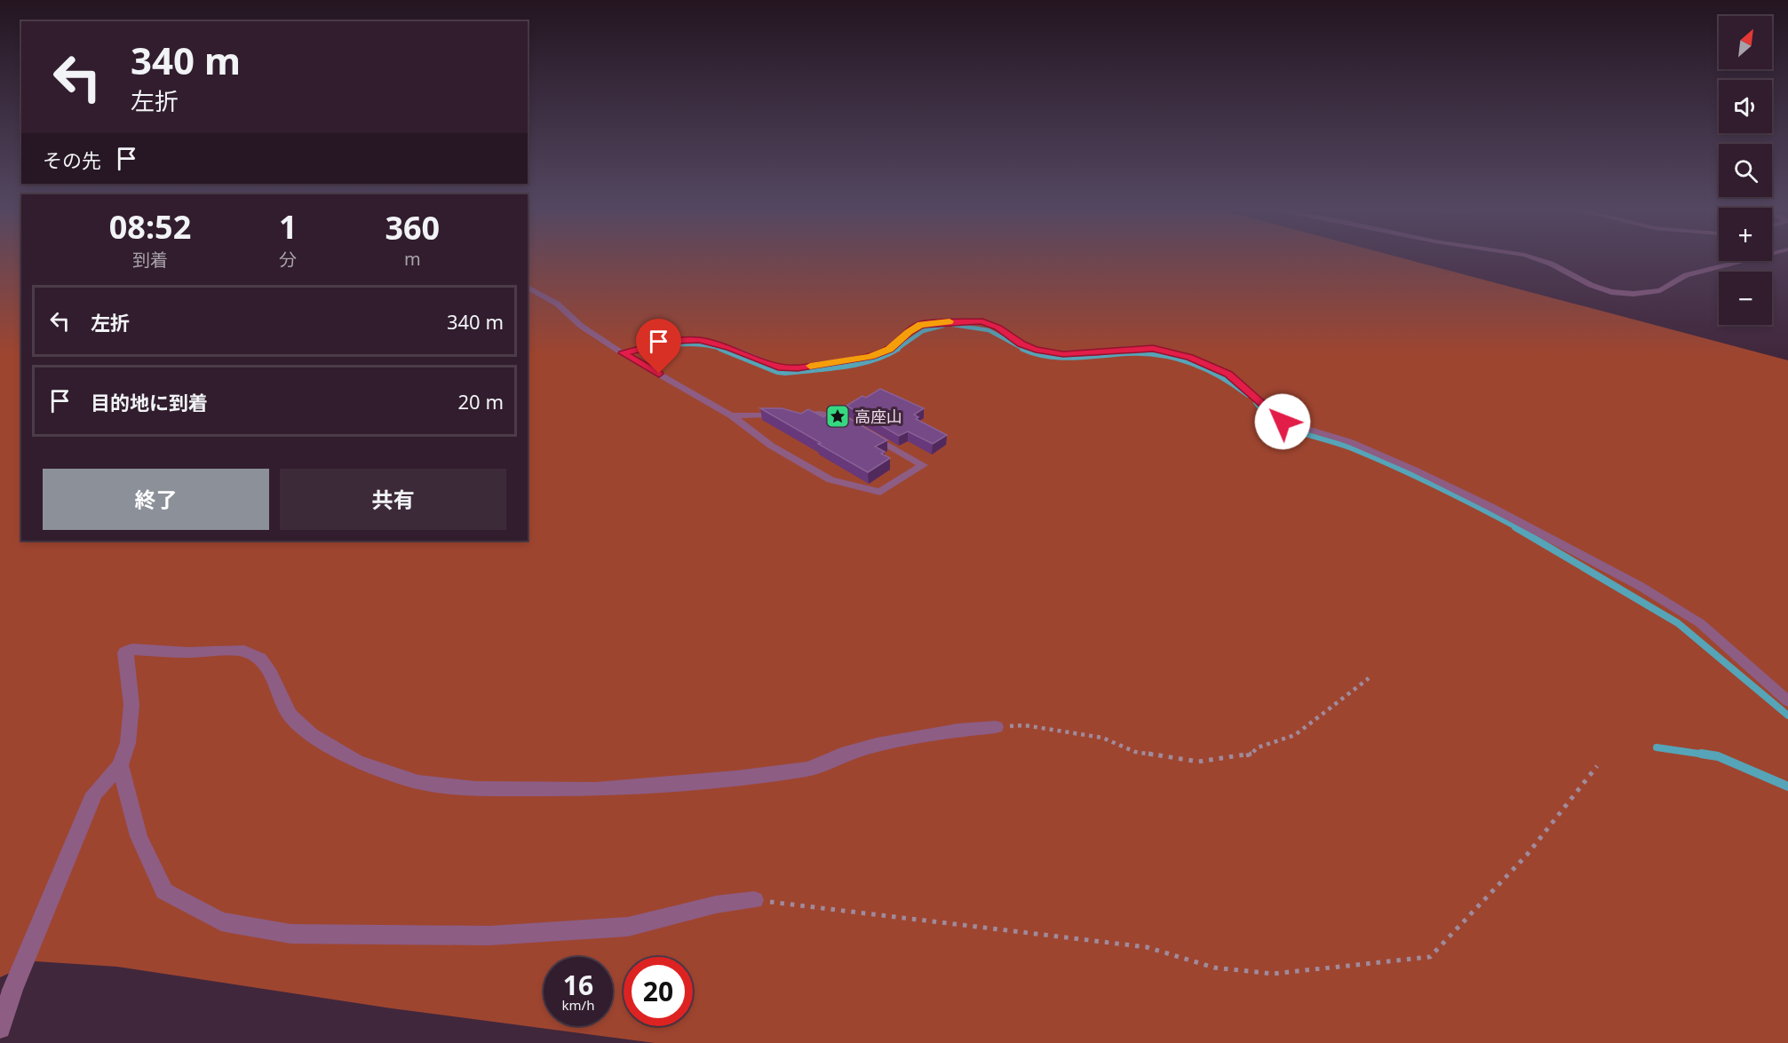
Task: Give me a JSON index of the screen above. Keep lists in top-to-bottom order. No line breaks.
{"places":{"place":["高座山"]},"north":"top right","page":{"map_buttons":["+","−"],"turn":["340 m","左折"],"then":"その先","eta":["08:52","到着","1","分","360","m"],"list":[{"name":"左折","value":"340 m"},{"name":"目的地に到着","value":"20 m"}],"buttons":["終了","共有"],"speed":"16 km/h","limit":"20"}}
